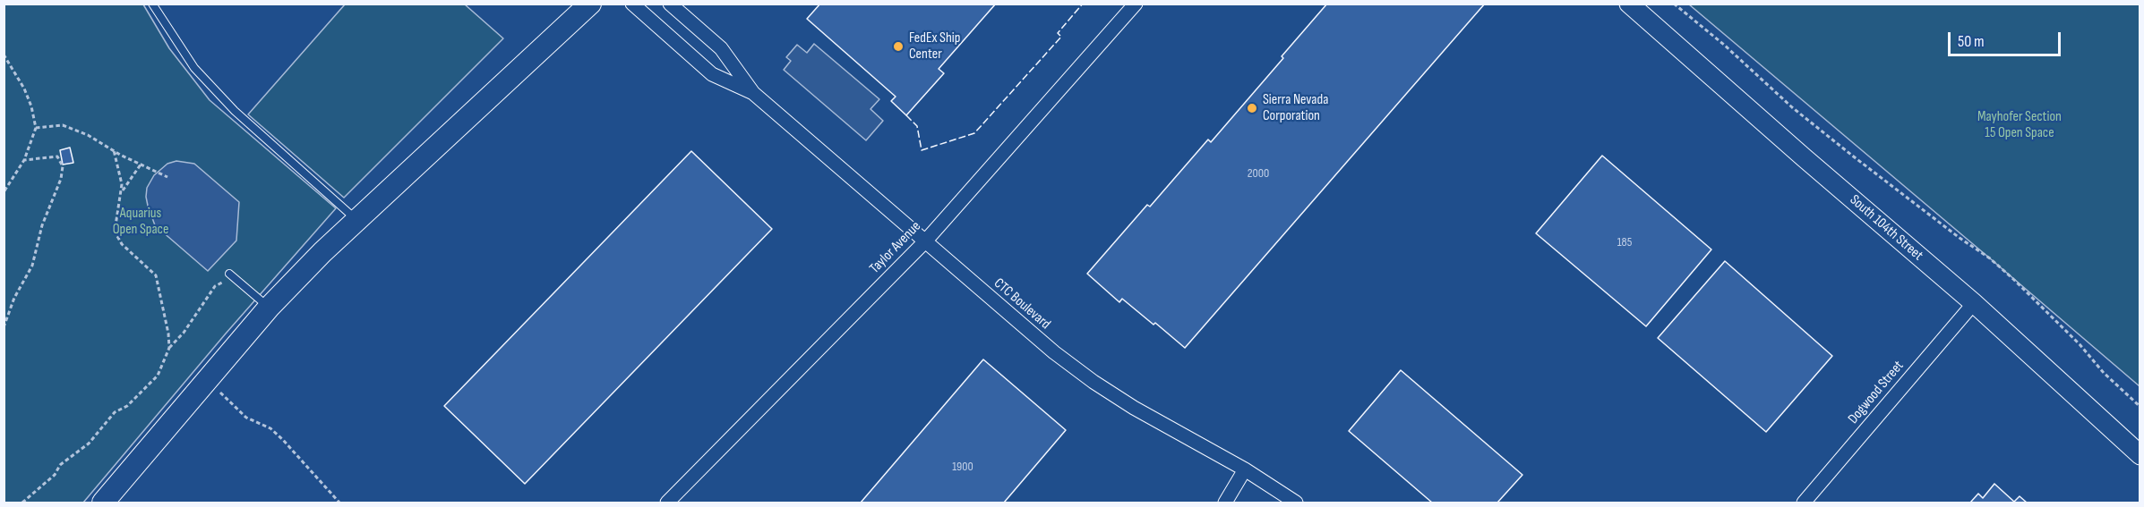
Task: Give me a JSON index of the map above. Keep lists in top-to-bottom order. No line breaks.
{"streets":{"street":["South 104th Street","Taylor Avenue","CTC Boulevard","Dogwood Street"]},"crossings":[["South 104th Street","Dogwood Street"],["Taylor Avenue","CTC Boulevard"]],"parks":["Mayhofer Section 15 Open Space","Aquarius Open Space"],"places":["FedEx Ship Center","Sierra Nevada Corporation"],"house_numbers":["2000","185","1900"],"scale_bar":"50 m"}
